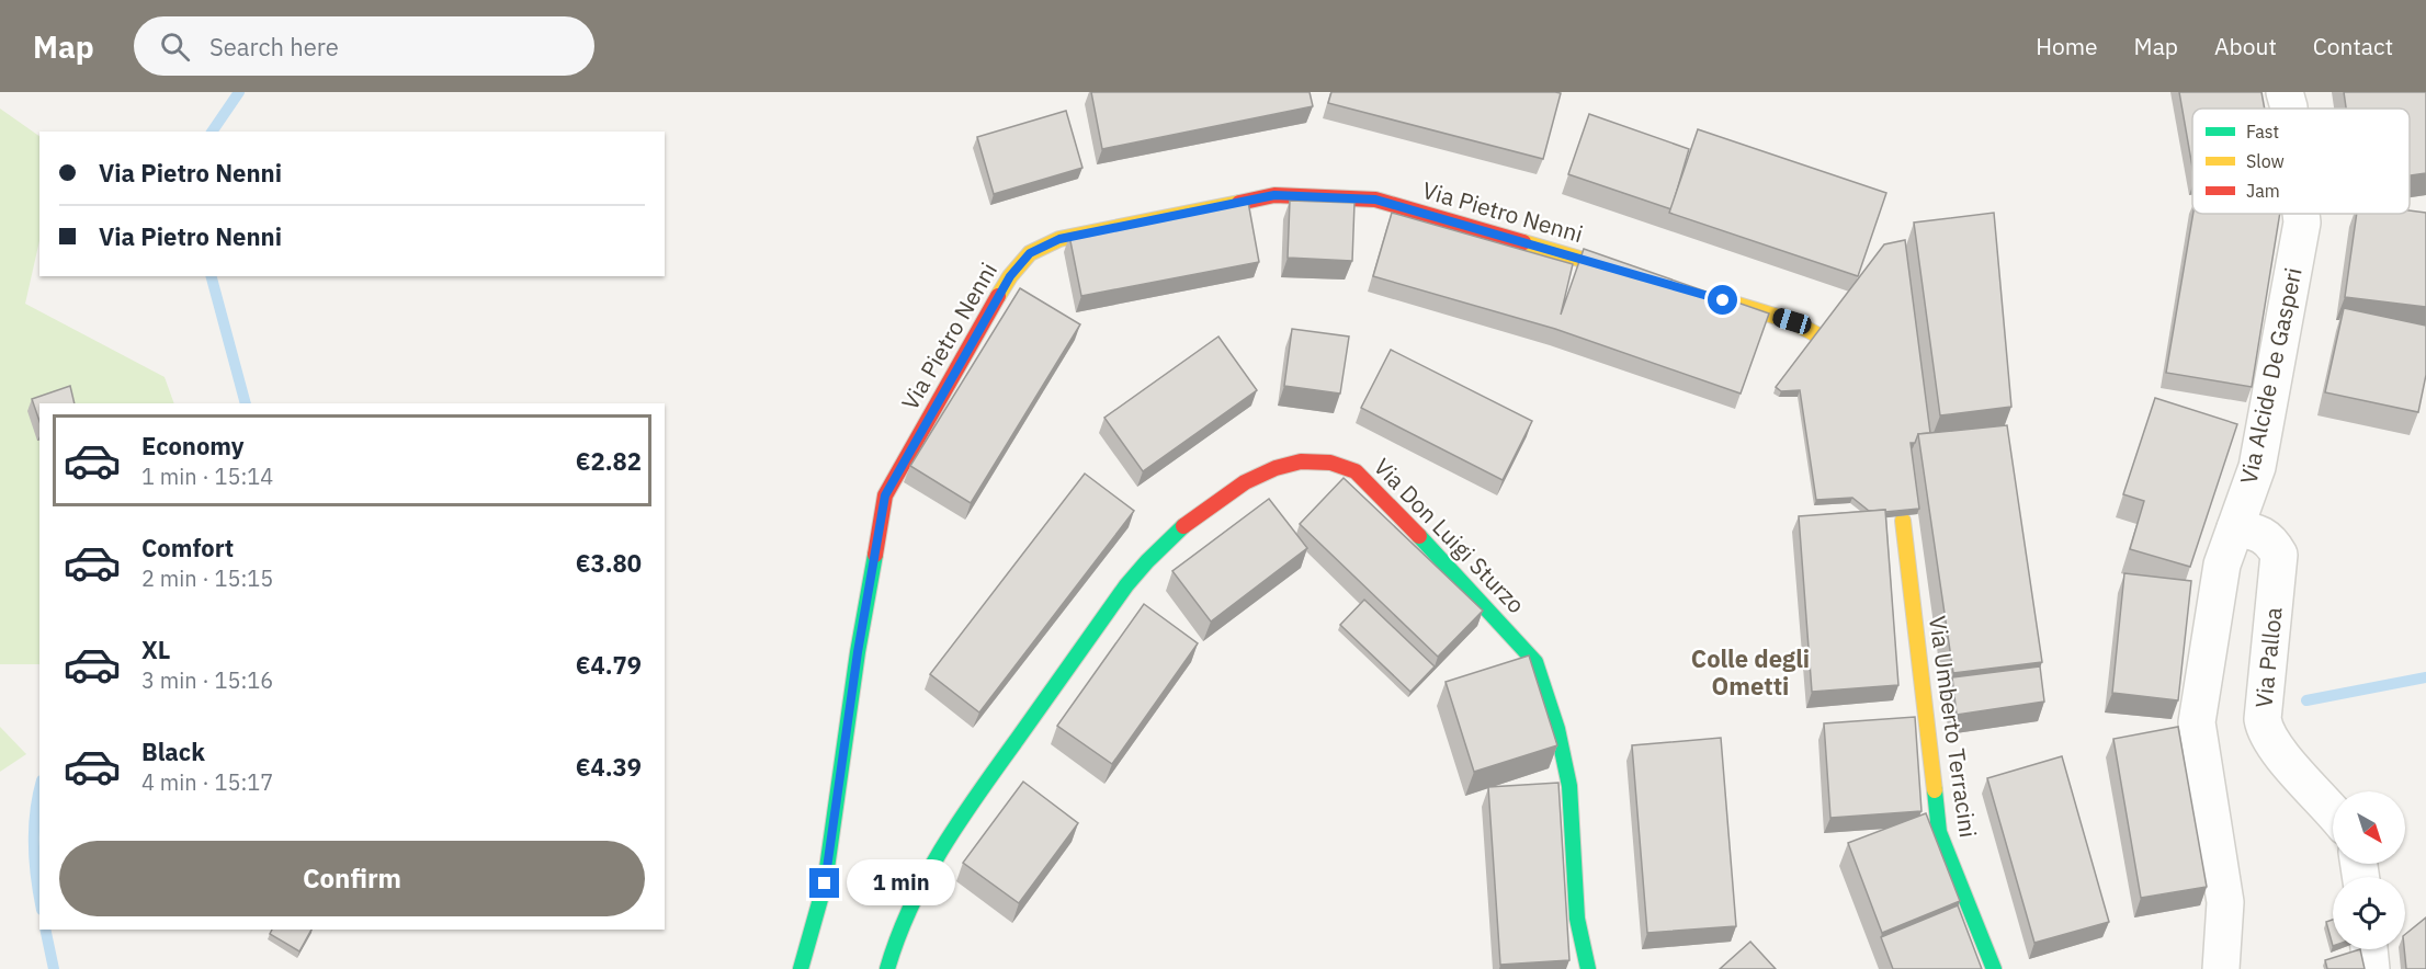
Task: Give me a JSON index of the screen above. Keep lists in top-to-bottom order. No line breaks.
{"streets":{"street":["Via Pietro Nenni","Via Alcide De Gasperi","Via Don Luigi Sturzo","Via Palloa","Via Umberto Terracini"]},"crossings":[["Via Alcide De Gasperi","Via Palloa"]],"districts":["Colle degli Ometti"],"legend":["Fast","Slow","Jam"],"north":"bottom right","page":{"header":"Map","search":"Search here","nav":["Home","Map","About","Contact"],"banner":["Via Pietro Nenni","Via Pietro Nenni"],"list":[{"name":"Economy","note":"1 min · 15:14","value":"€2.82"},{"name":"Comfort","note":"2 min · 15:15","value":"€3.80"},{"name":"XL","note":"3 min · 15:16","value":"€4.79"},{"name":"Black","note":"4 min · 15:17","value":"€4.39"}],"buttons":"Confirm","bubble":"1 min"}}
